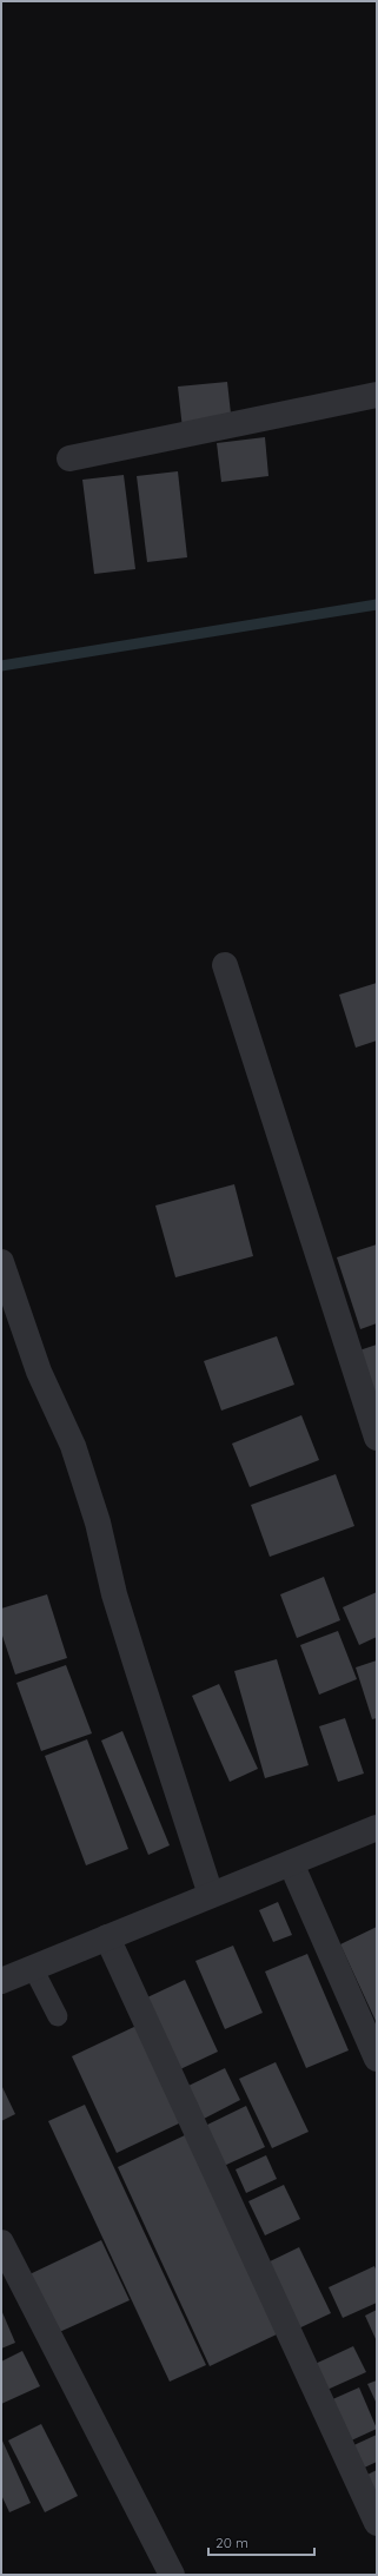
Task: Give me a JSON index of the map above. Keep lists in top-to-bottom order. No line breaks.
{"scale_bar":"20 m"}
